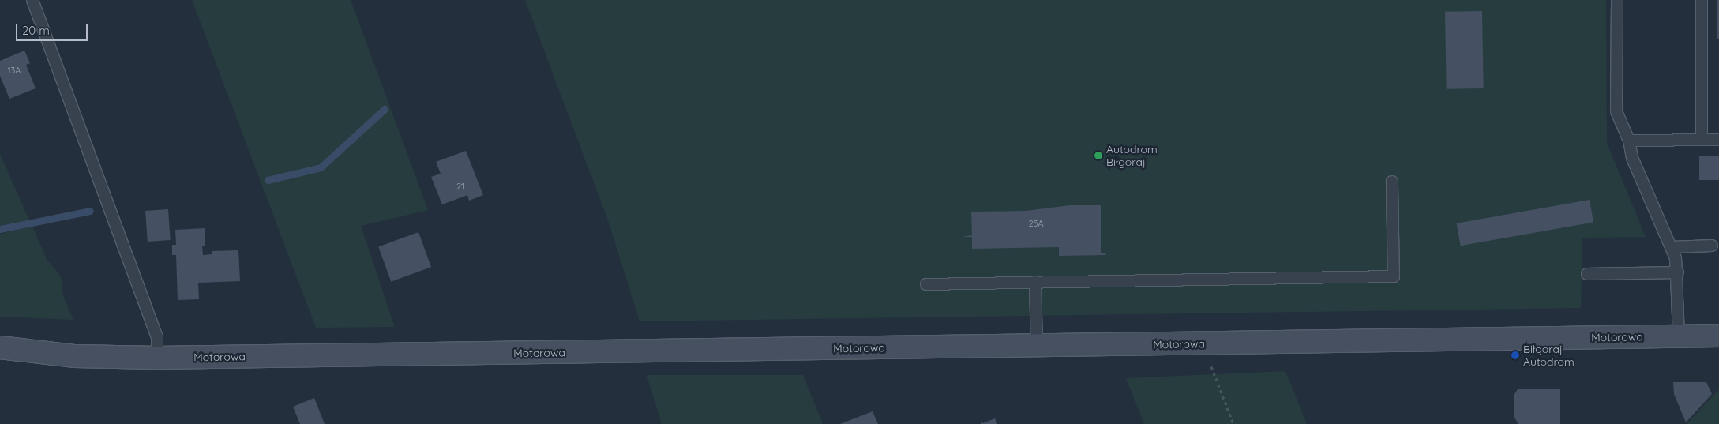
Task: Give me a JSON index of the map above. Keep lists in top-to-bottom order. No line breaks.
{"streets":{"street":["Motorowa"]},"places":["Autodrom Biłgoraj","Biłgoraj Autodrom"],"house_numbers":["13A","21","25A"],"scale_bar":"20 m"}
